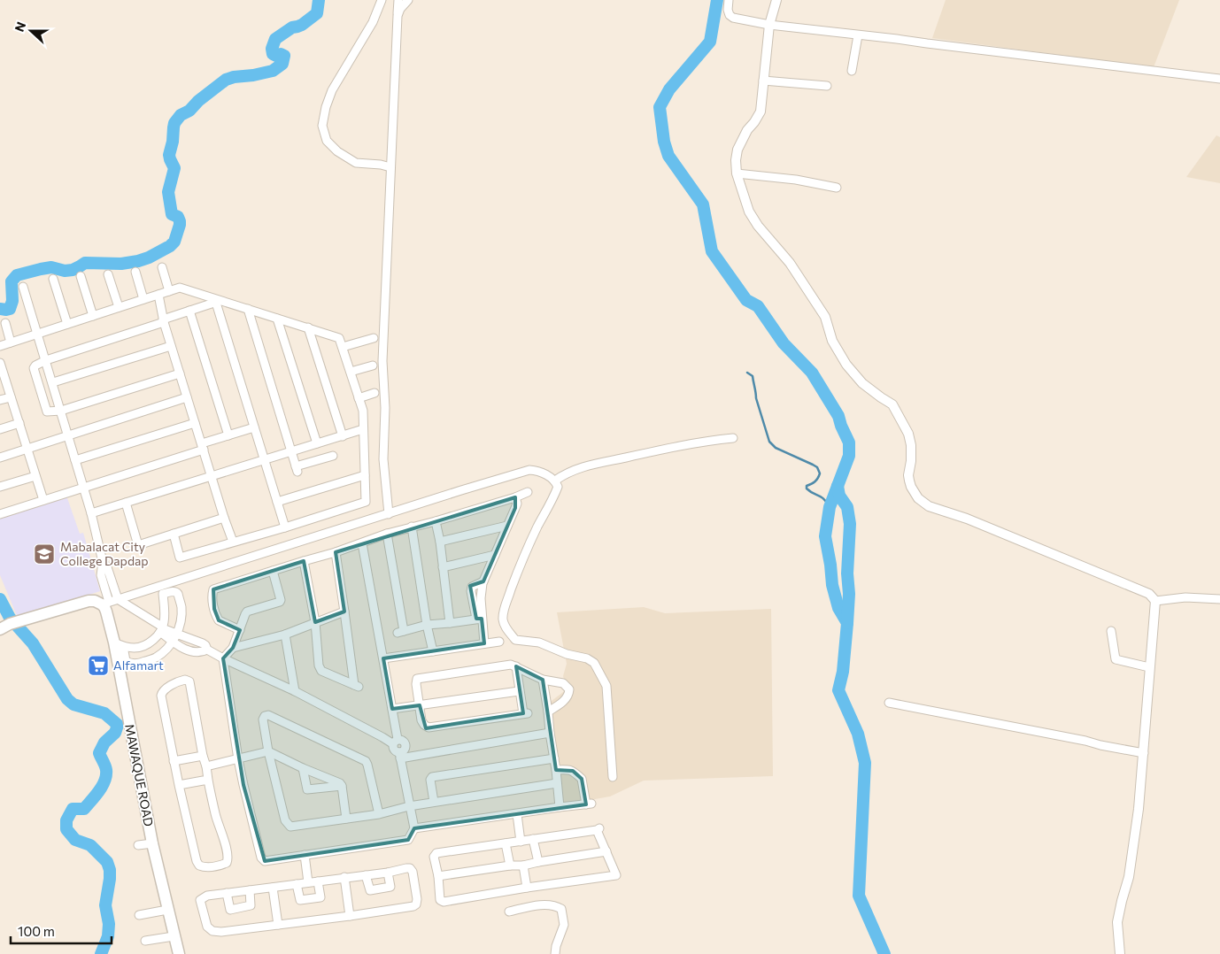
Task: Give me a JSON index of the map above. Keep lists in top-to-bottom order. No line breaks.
{"streets":{"main road":["MAWAQUE ROAD"]},"places":{"school or university":["Mabalacat City College Dapdap"],"supermarket":["Alfamart"]},"scale_bar":"100 m","north":"left"}
